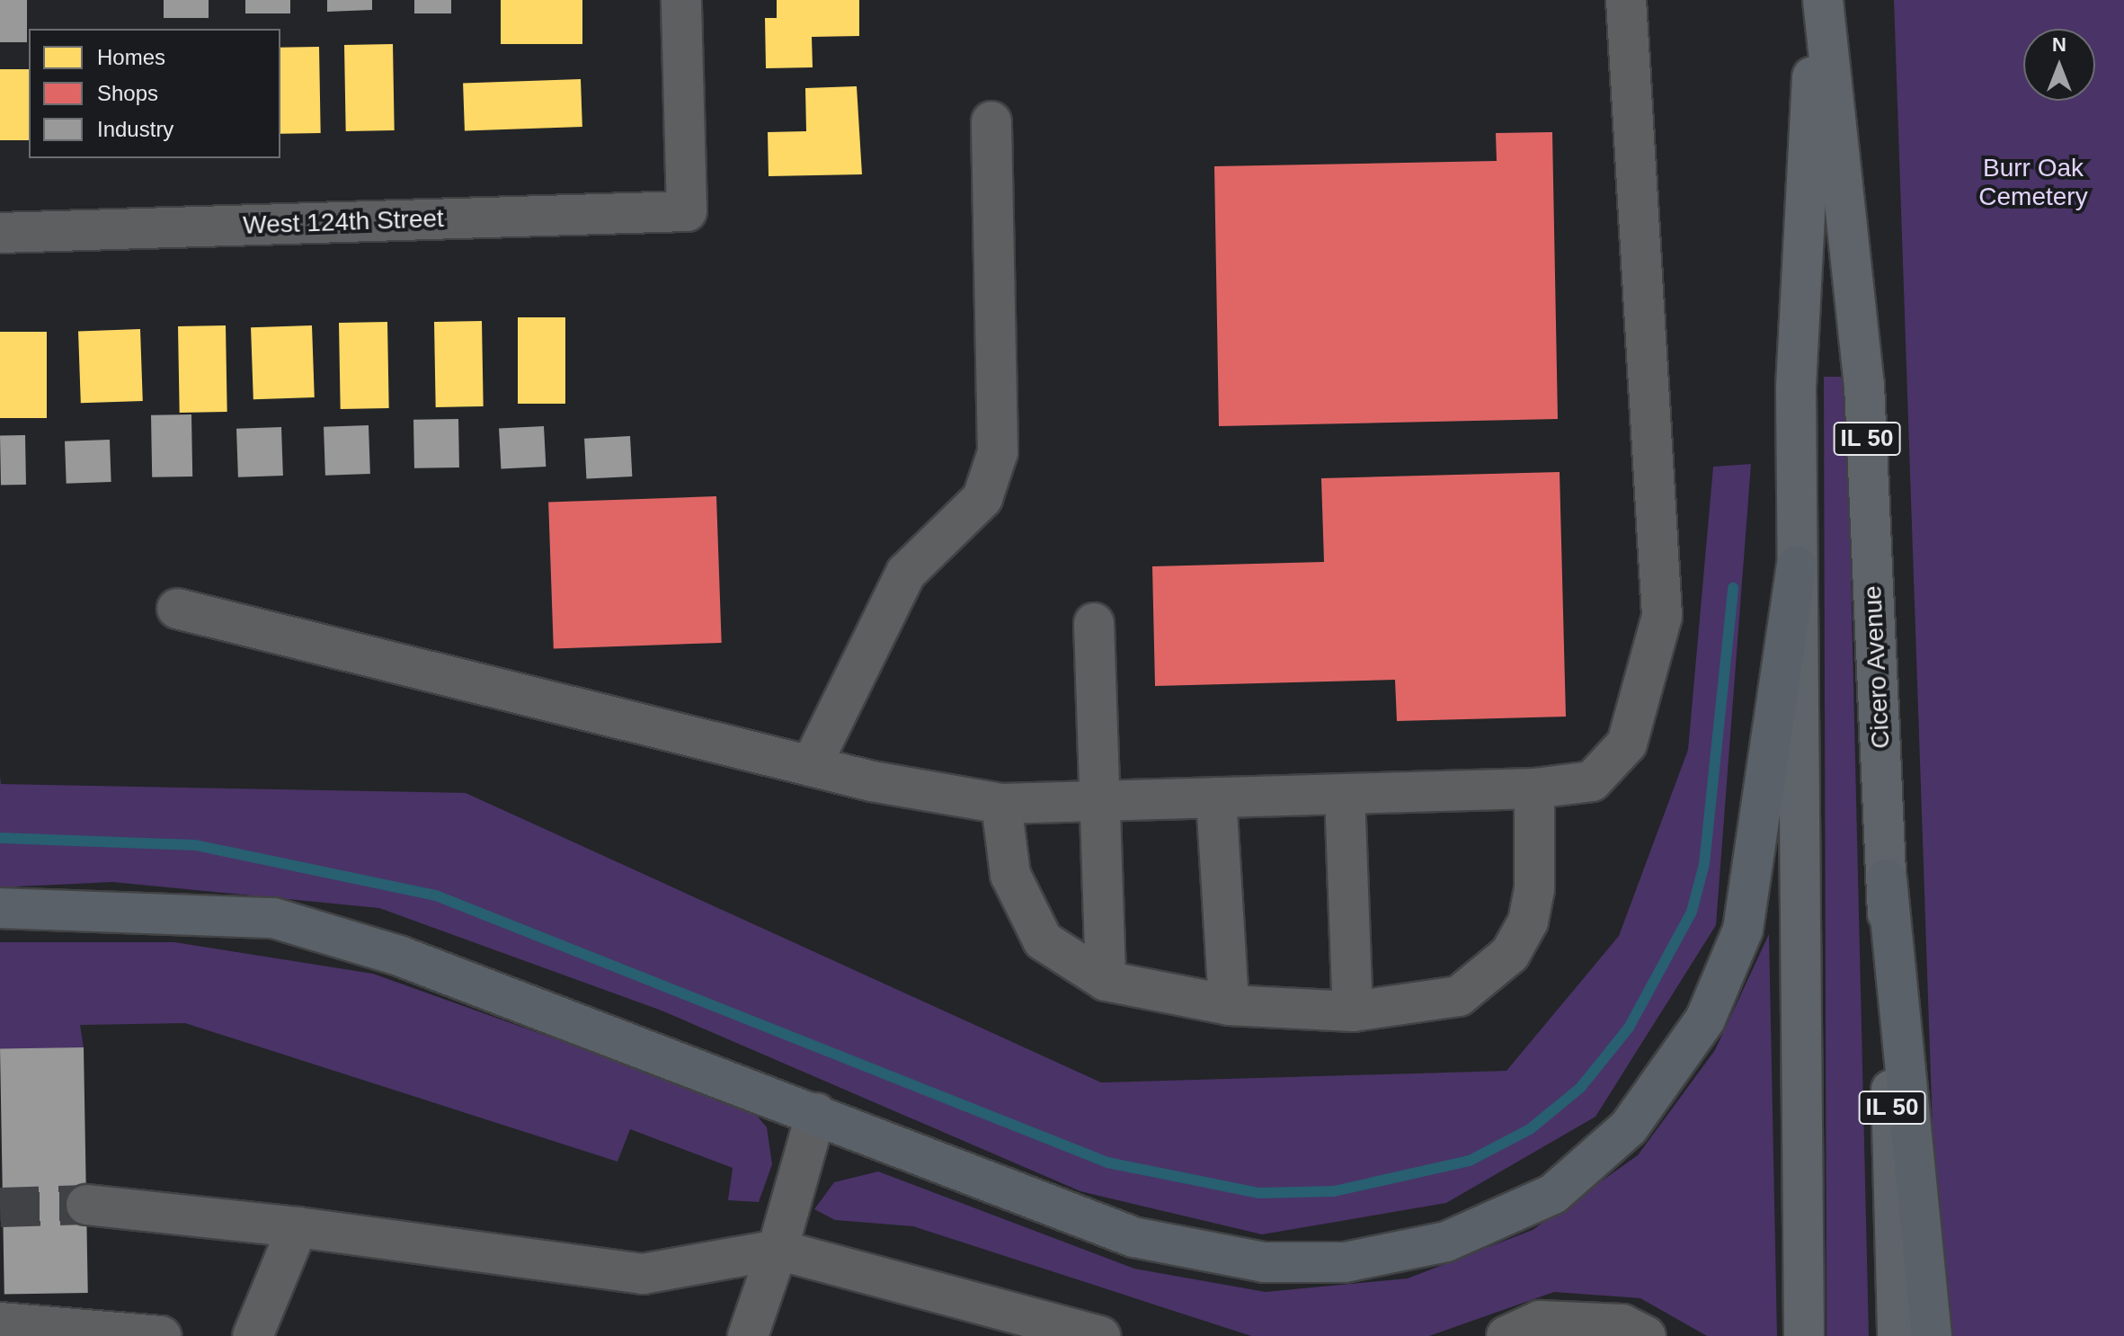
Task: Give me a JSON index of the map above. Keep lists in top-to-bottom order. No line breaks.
{"streets":{"main road":["IL 50","Cicero Avenue"],"street":["West 124th Street"]},"parks":["Burr Oak Cemetery"],"legend":["Homes","Shops","Industry"],"north":"top"}
